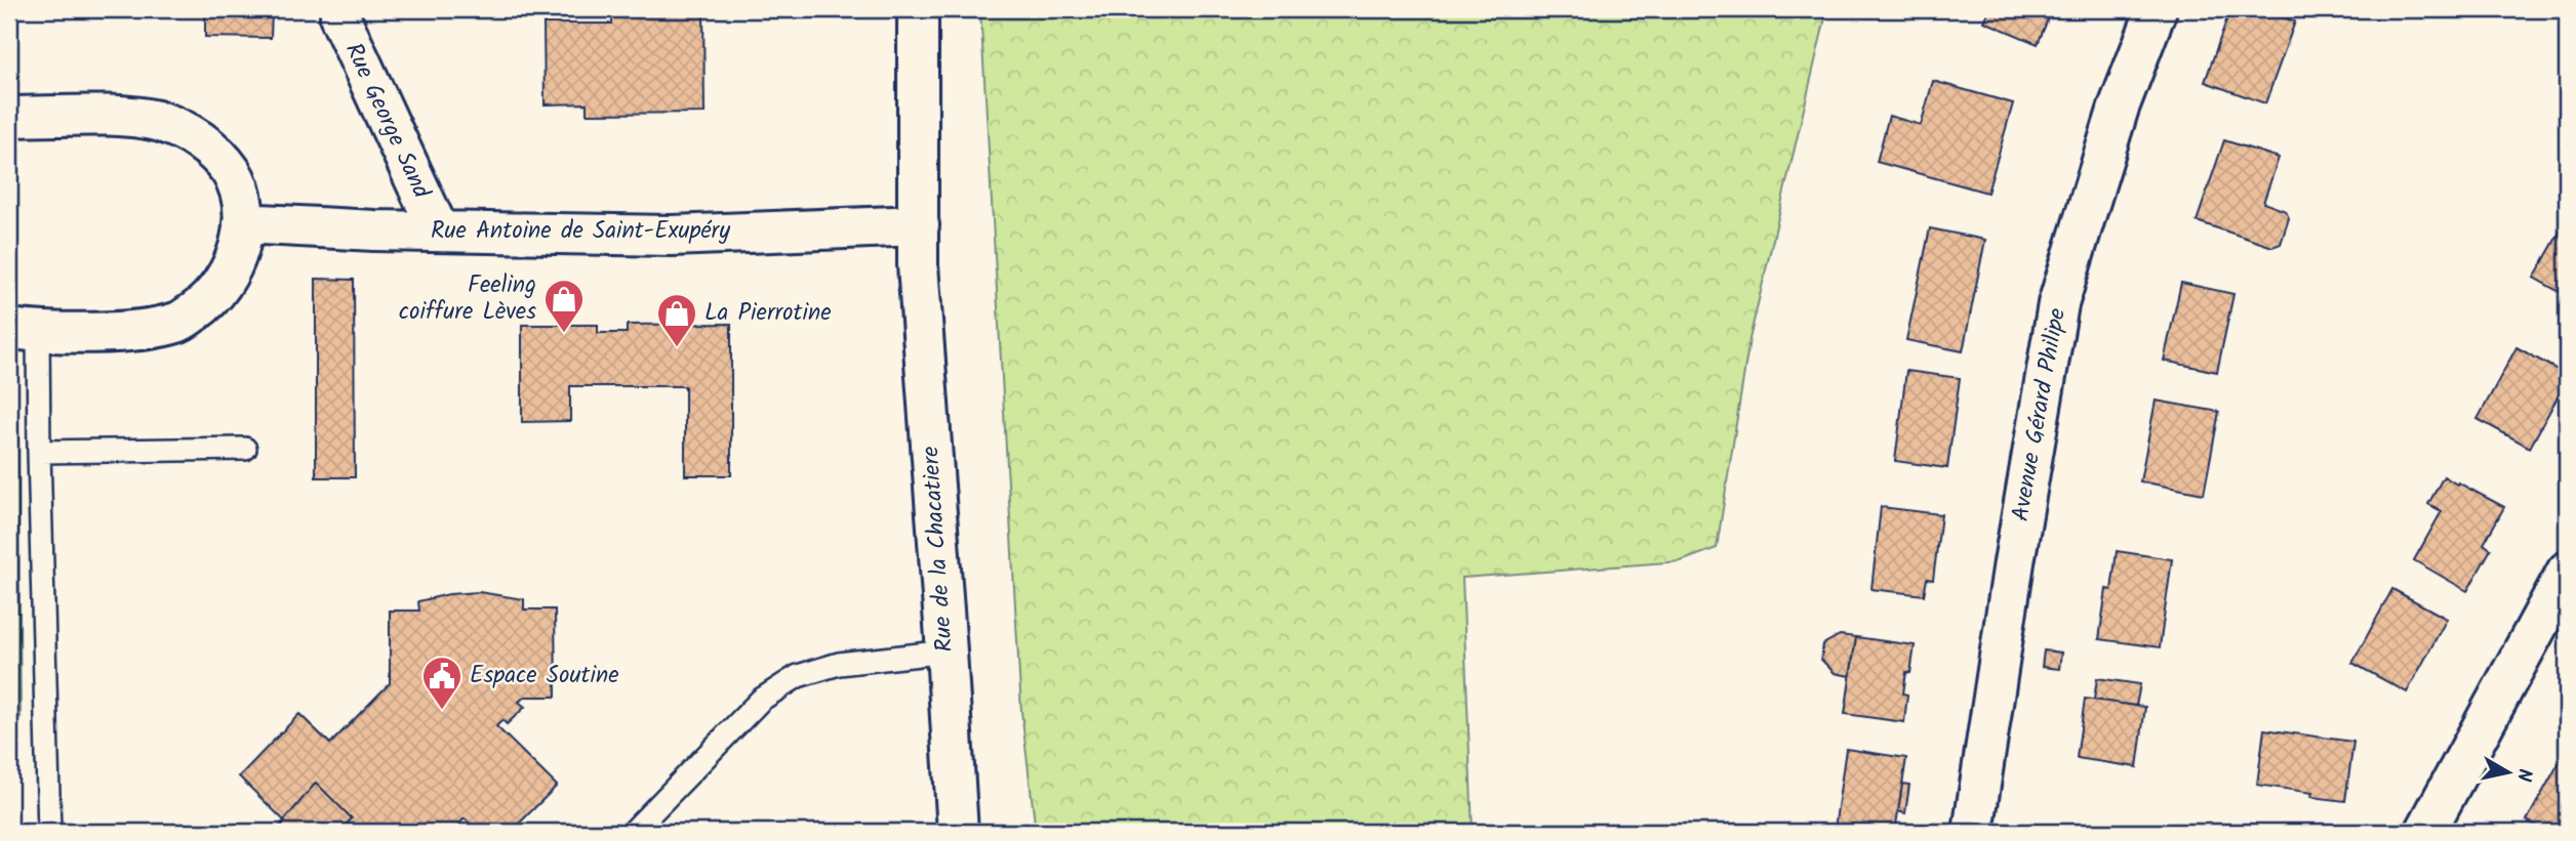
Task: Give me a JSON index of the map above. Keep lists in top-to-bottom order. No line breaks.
{"streets":{"street":["Rue George Sand","Rue Antoine de Saint-Exupéry","Avenue Gérard Philipe","Rue de la Chacatiere"]},"crossings":[["Rue George Sand","Rue Antoine de Saint-Exupéry"],["Rue Antoine de Saint-Exupéry","Rue de la Chacatiere"]],"places":{"shop":["Feeling coiffure Lèves","La Pierrotine"],"public building":["Espace Soutine"]},"north":"right"}
